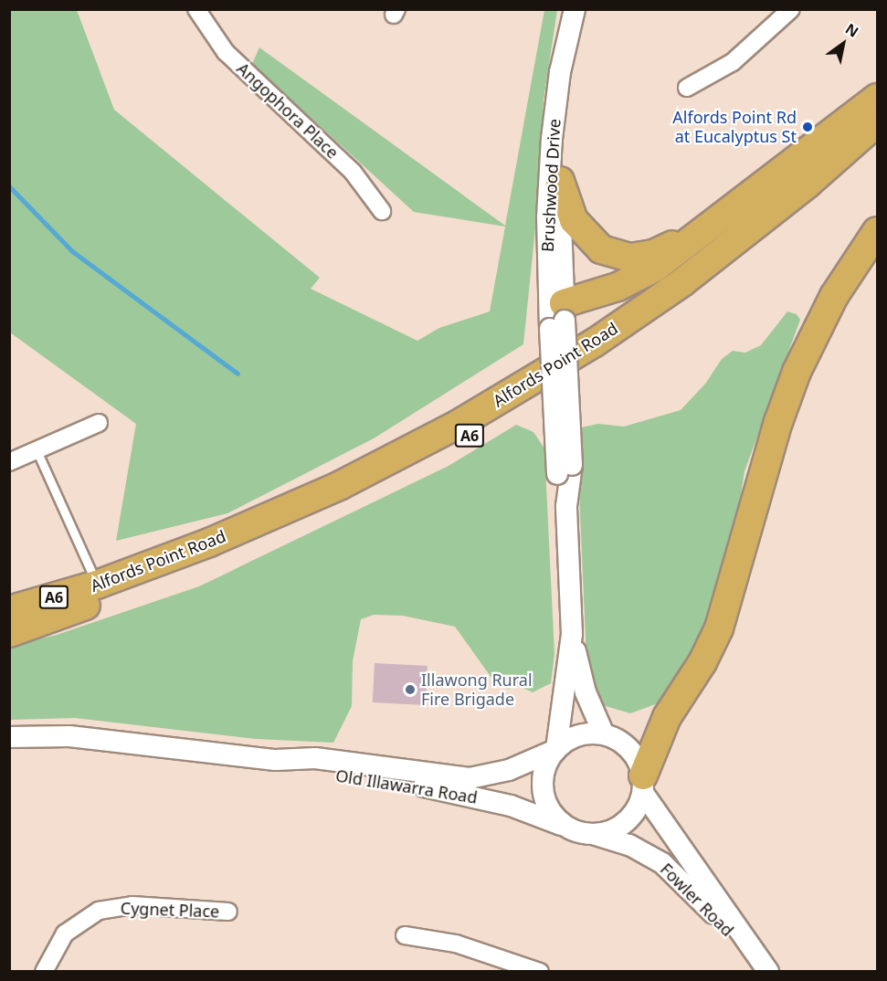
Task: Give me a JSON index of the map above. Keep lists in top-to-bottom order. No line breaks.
{"streets":{"highway":["Alfords Point Road","A6"],"street":["Angophora Place","Brushwood Drive","Old Illawarra Road","Fowler Road","Cygnet Place"]},"crossings":[["Brushwood Drive","Old Illawarra Road"],["Brushwood Drive","Fowler Road"],["Old Illawarra Road","Fowler Road"]],"places":["Alfords Point Rd at Eucalyptus St","Illawong Rural Fire Brigade"],"north":"top right"}
